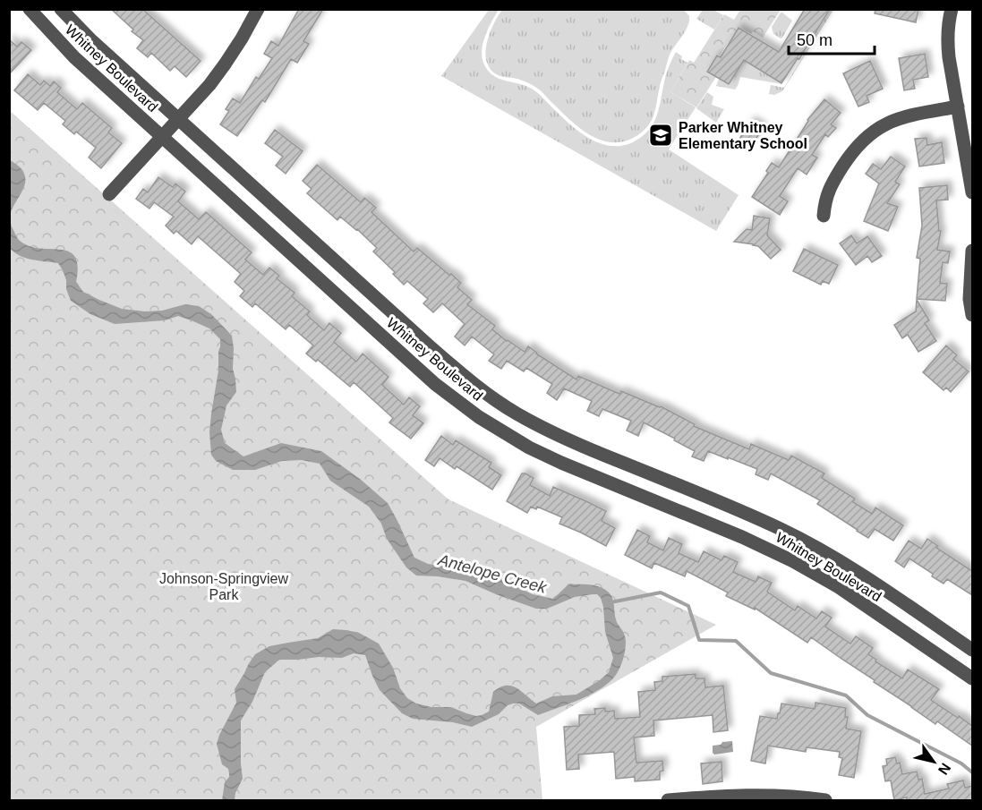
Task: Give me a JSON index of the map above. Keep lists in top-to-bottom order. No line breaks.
{"streets":{"street":["Whitney Boulevard"]},"water":["Antelope Creek"],"parks":["Johnson-Springview Park"],"places":{"school or university":["Parker Whitney Elementary School"]},"scale_bar":"50 m","north":"bottom right"}
